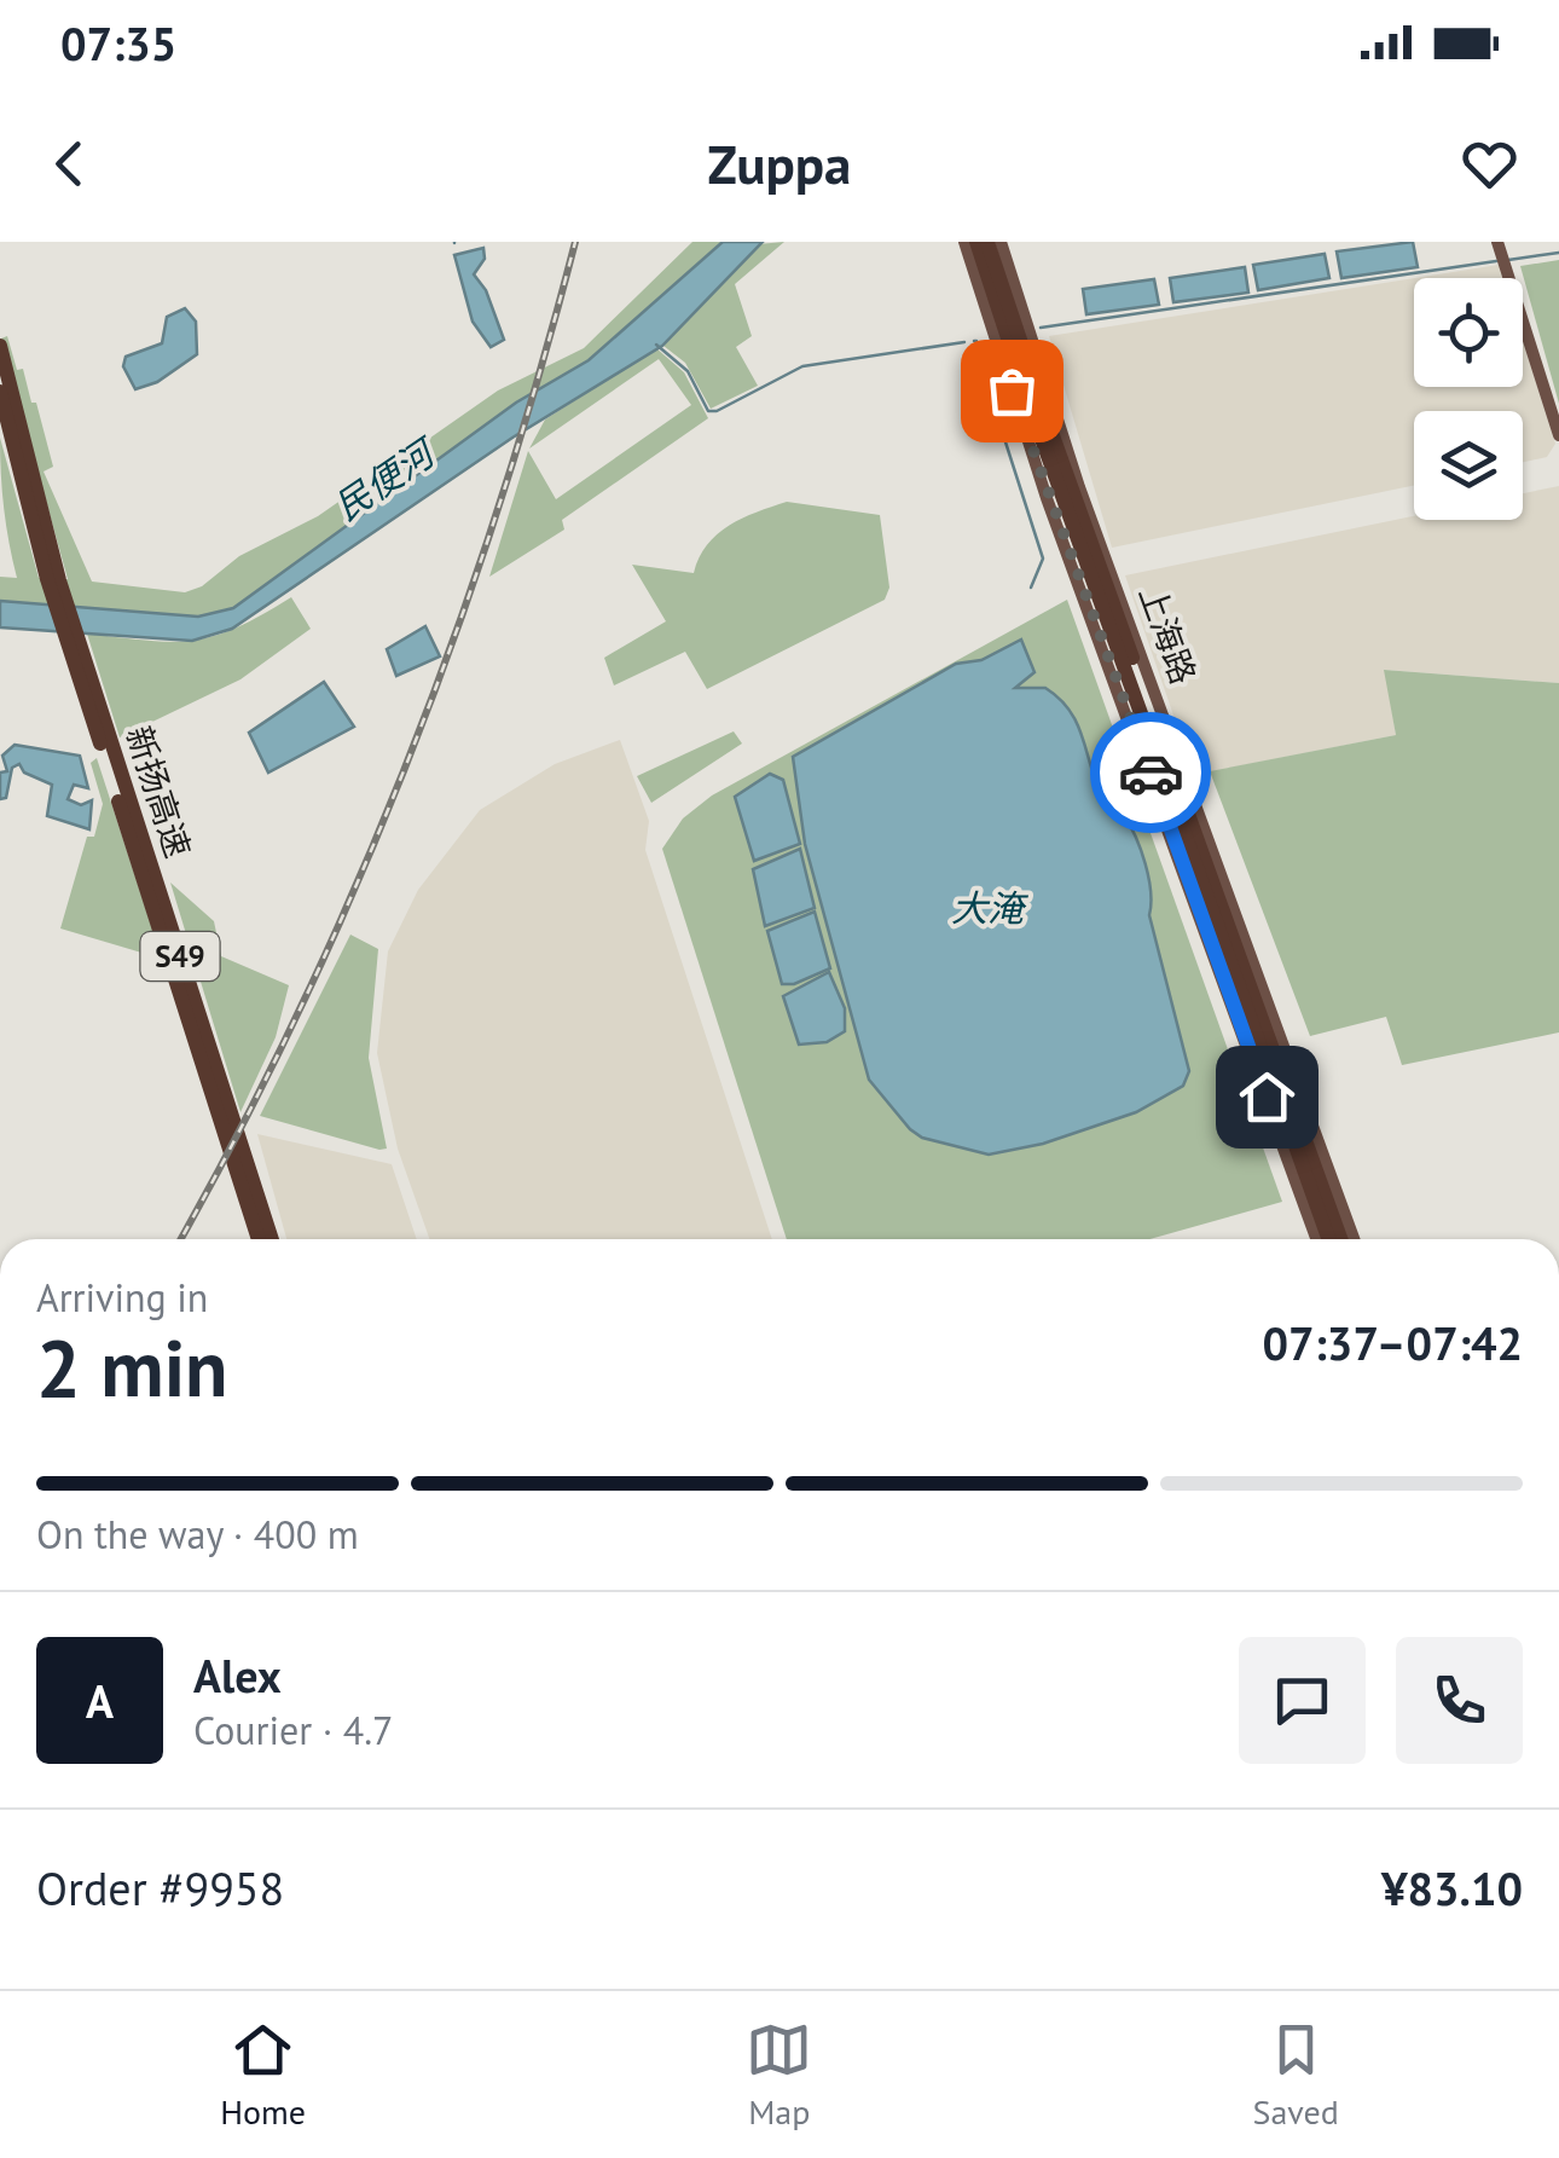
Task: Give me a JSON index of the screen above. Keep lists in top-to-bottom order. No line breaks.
{"streets":{"highway":["上海路","新扬高速","S49"]},"water":["民便河","大淹"],"page":{"status":"07:35","header":"Zuppa","heading":["2 min","Arriving in","07:37–07:42"],"panel":["Alex","Courier · 4.7","Order #9958","¥83.10"],"bar":"On the way · 400 m","round":"A","tabs":["Home","Map","Saved"]}}
